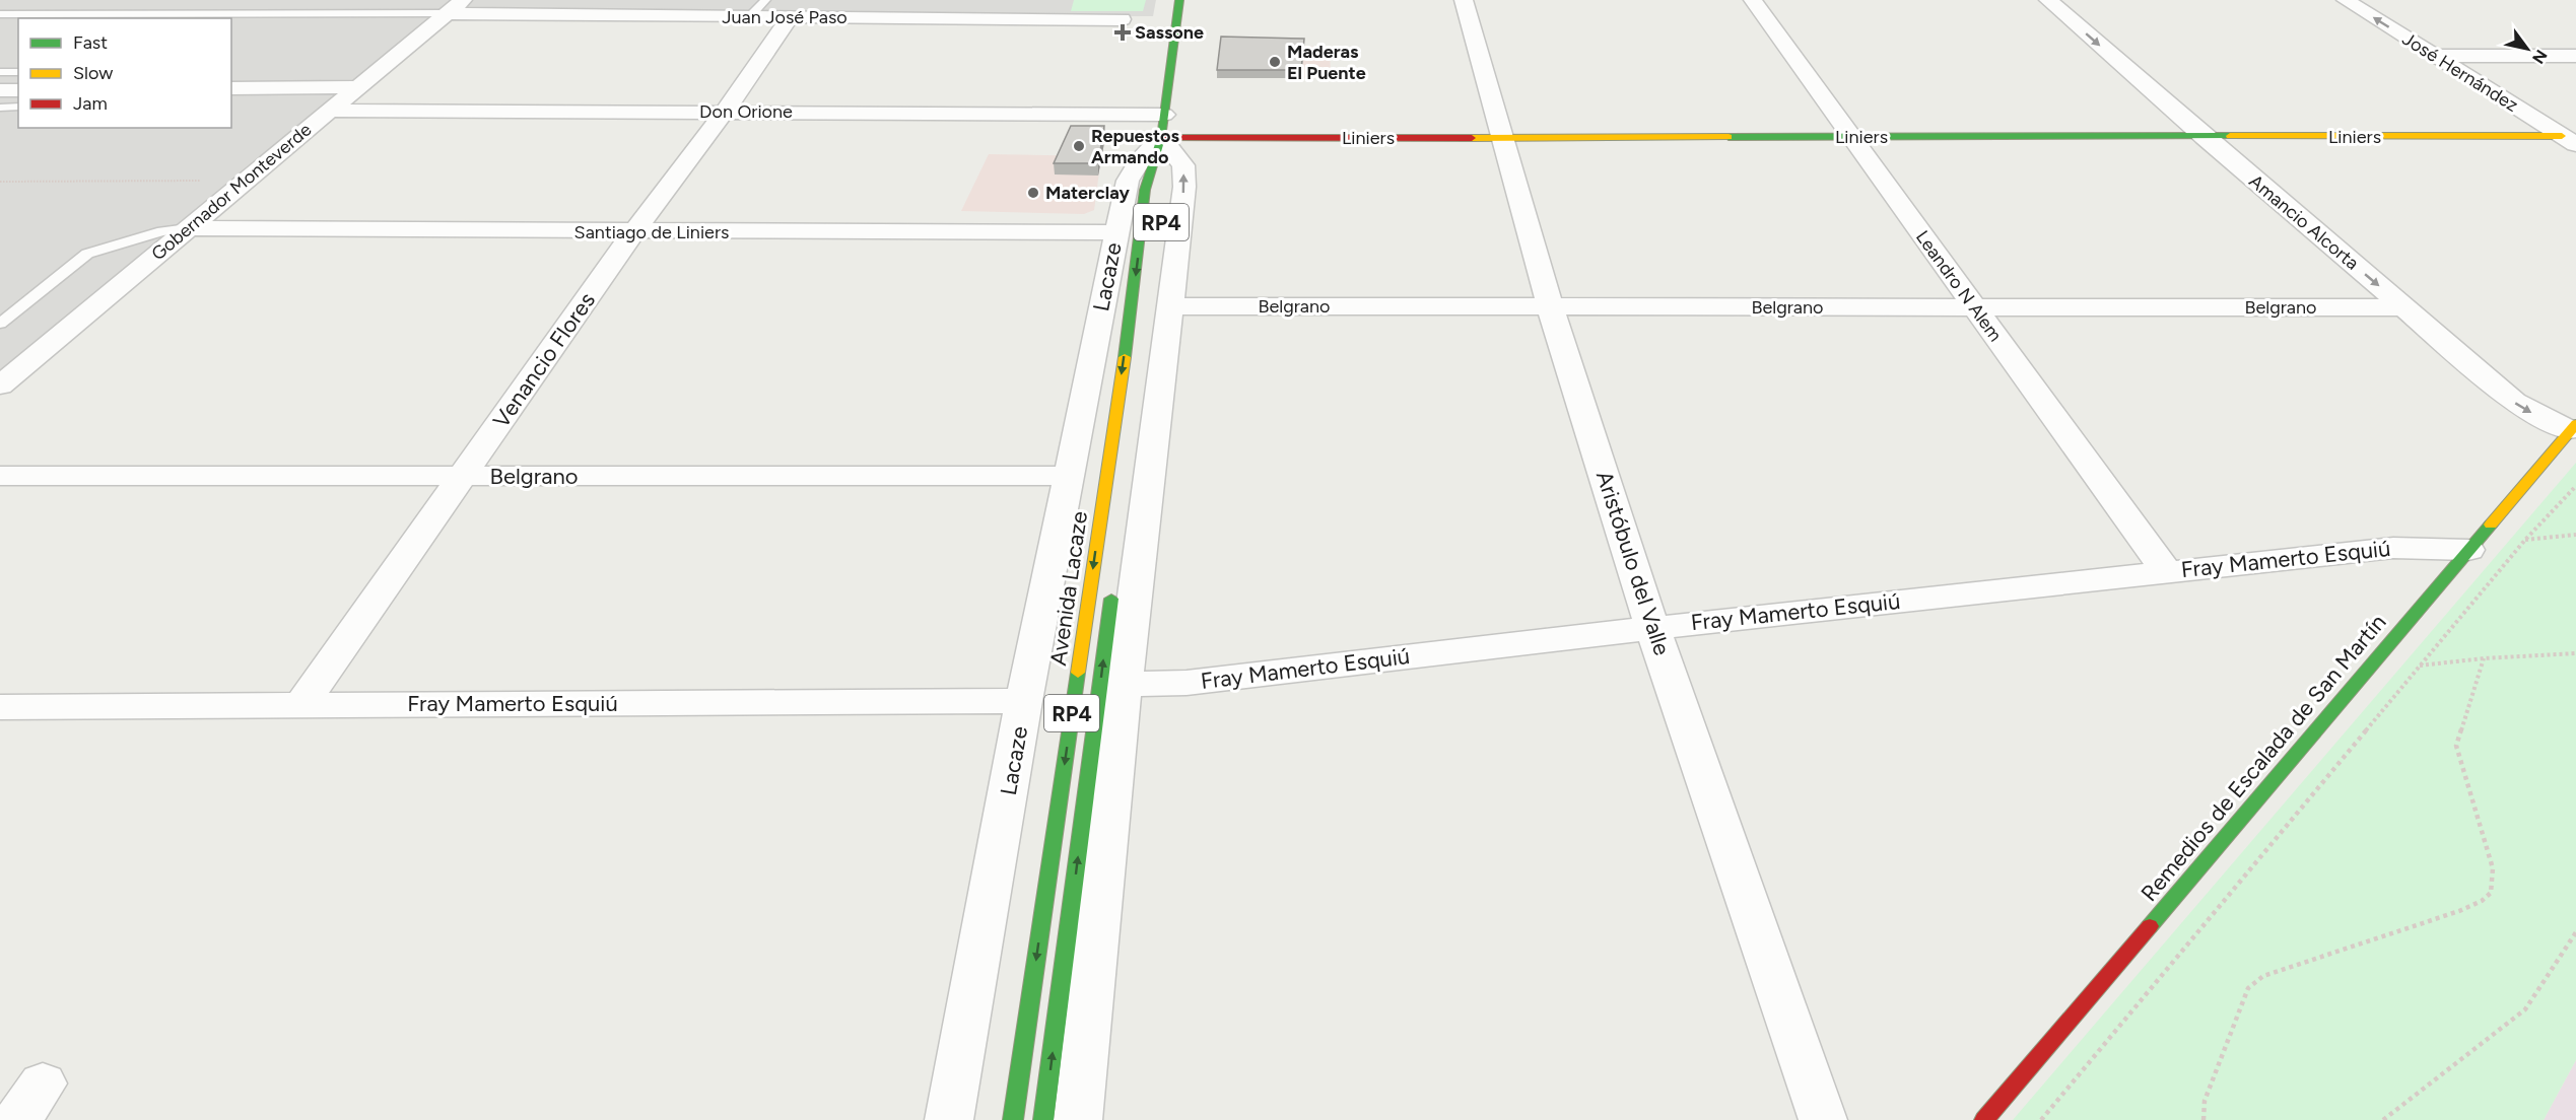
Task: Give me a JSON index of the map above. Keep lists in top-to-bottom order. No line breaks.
{"streets":{"street":["Juan José Paso","José Hernández","Don Orione","Liniers","Gobernador Monteverde","RP4","Amancio Alcorta","Santiago de Liniers","Lacaze","Leandro N Alem","Belgrano","Venancio Flores","Fray Mamerto Esquiú","Aristóbulo del Valle","Avenida Lacaze","Remedios de Escalada de San Martín"]},"crossings":[["Juan José Paso","Gobernador Monteverde"],["Juan José Paso","Venancio Flores"],["José Hernández","Liniers"],["Don Orione","Liniers"],["Don Orione","Gobernador Monteverde"],["Don Orione","Lacaze"],["Don Orione","Venancio Flores"],["Don Orione","Avenida Lacaze"],["Liniers","Amancio Alcorta"],["Liniers","Lacaze"],["Liniers","Leandro N Alem"],["Liniers","Aristóbulo del Valle"],["Liniers","Avenida Lacaze"],["Gobernador Monteverde","Santiago de Liniers"],["Amancio Alcorta","Belgrano"],["Amancio Alcorta","Remedios de Escalada de San Martín"],["Santiago de Liniers","Lacaze"],["Santiago de Liniers","Venancio Flores"],["Lacaze","Belgrano"],["Lacaze","Fray Mamerto Esquiú"],["Lacaze","Avenida Lacaze"],["Leandro N Alem","Belgrano"],["Leandro N Alem","Fray Mamerto Esquiú"],["Belgrano","Venancio Flores"],["Belgrano","Aristóbulo del Valle"],["Venancio Flores","Fray Mamerto Esquiú"],["Fray Mamerto Esquiú","Aristóbulo del Valle"],["Fray Mamerto Esquiú","Remedios de Escalada de San Martín"]],"one_way":["José Hernández","Amancio Alcorta"],"places":{"health":["Sassone"],"other":["Maderas El Puente","Repuestos Armando","Materclay"]},"legend":["Fast","Slow","Jam"],"north":"bottom right"}
